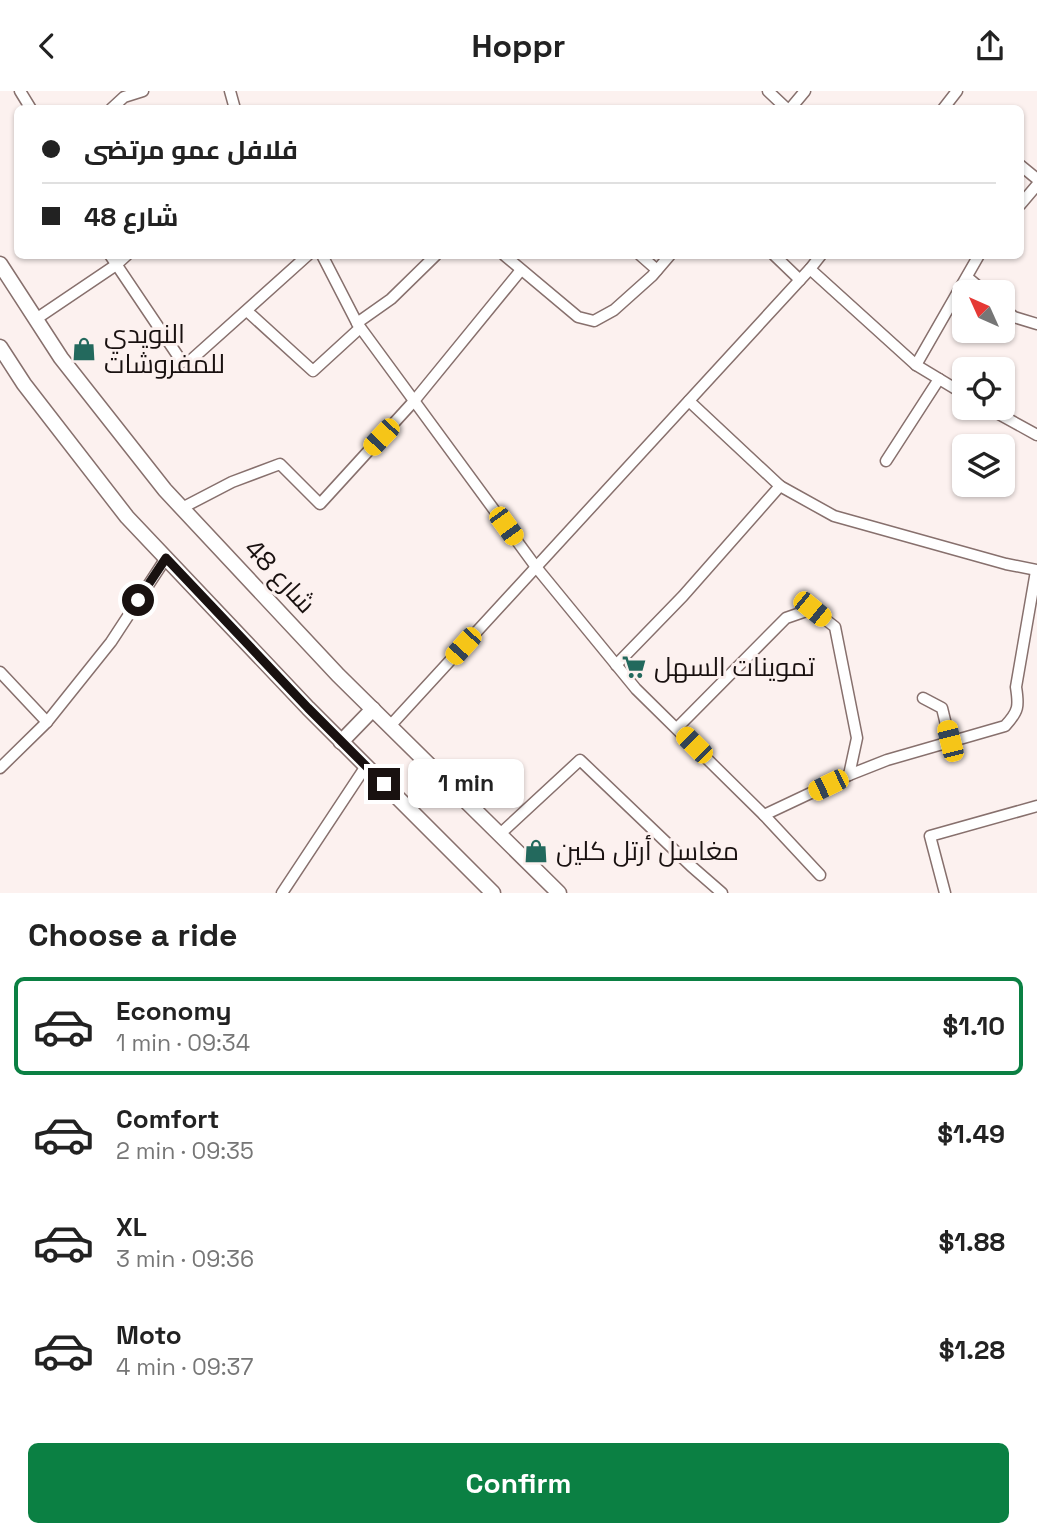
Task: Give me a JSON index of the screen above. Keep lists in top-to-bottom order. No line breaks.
{"streets":{"main road":["شارع 48"]},"places":{"shop":["النويدي للمفروشات","مغاسل أرتل كلين"],"supermarket":["تموينات السهل"]},"north":"top left","page":{"header":"Hoppr","banner":["فلافل عمو مرتضى","شارع 48"],"bubble":"1 min","heading":"Choose a ride","list":[{"name":"Economy","note":"1 min · 09:34","value":"$1.10"},{"name":"Comfort","note":"2 min · 09:35","value":"$1.49"},{"name":"XL","note":"3 min · 09:36","value":"$1.88"},{"name":"Moto","note":"4 min · 09:37","value":"$1.28"}],"buttons":"Confirm"}}
